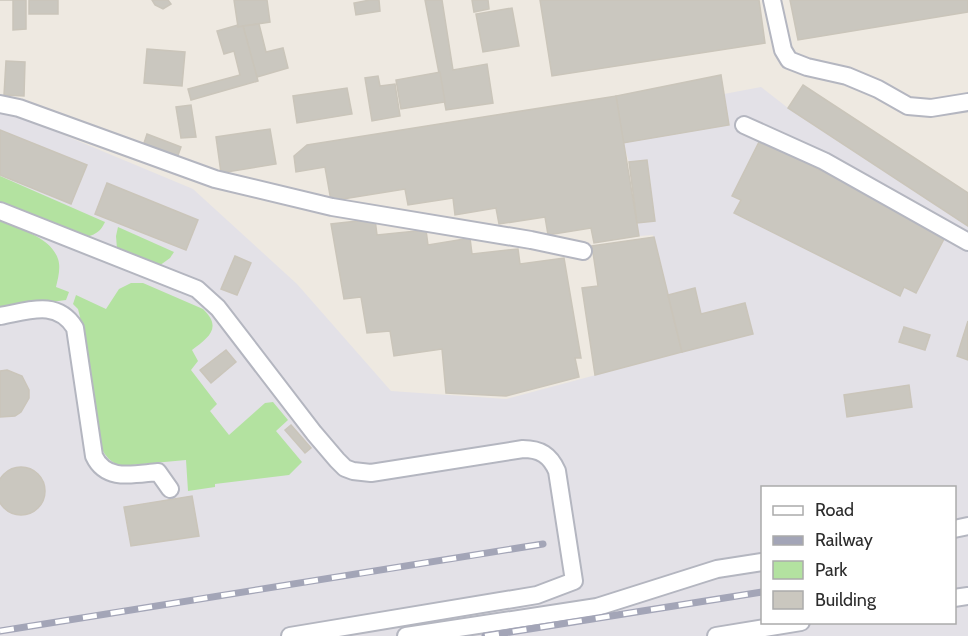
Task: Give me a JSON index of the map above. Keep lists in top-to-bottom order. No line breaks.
{"legend":["Road","Railway","Park","Building"]}
